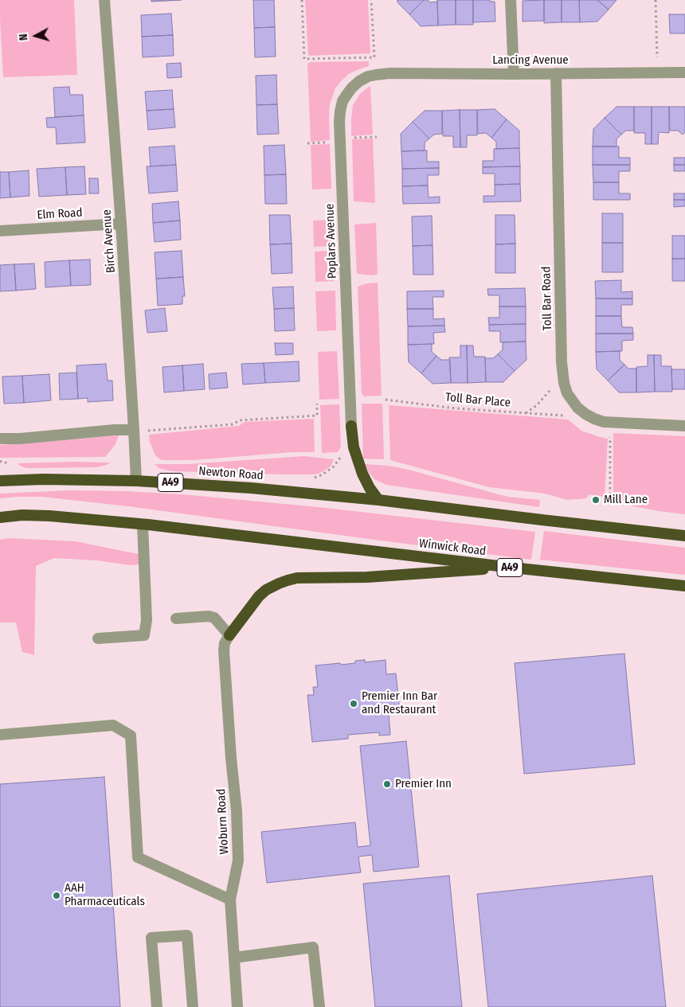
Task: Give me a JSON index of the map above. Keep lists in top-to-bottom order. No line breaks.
{"streets":{"highway":["Newton Road","A49","Winwick Road"],"street":["Lancing Avenue","Elm Road","Birch Avenue","Poplars Avenue","Toll Bar Road","Woburn Road"],"path":["Toll Bar Place"]},"crossings":[["Lancing Avenue","Poplars Avenue"],["Lancing Avenue","Toll Bar Road"],["Elm Road","Birch Avenue"],["Birch Avenue","Newton Road"],["Newton Road","A49"],["A49","Winwick Road"]],"places":["Mill Lane","Premier Inn Bar and Restaurant","Premier Inn","AAH Pharmaceuticals"],"north":"left"}
